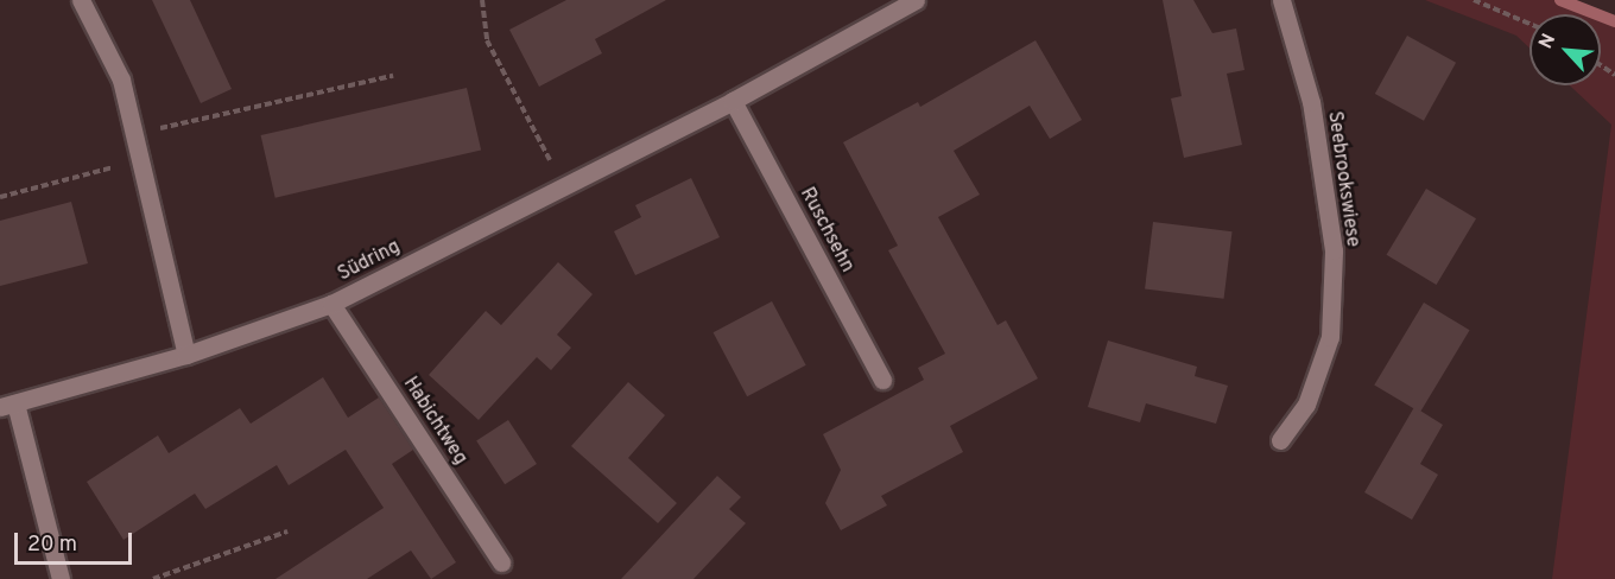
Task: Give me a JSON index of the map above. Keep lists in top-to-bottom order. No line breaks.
{"streets":{"street":["Seebrookswiese","Ruschsehn","Südring","Habichtweg"]},"crossings":[["Südring","Habichtweg"]],"scale_bar":"20 m","north":"top left"}
